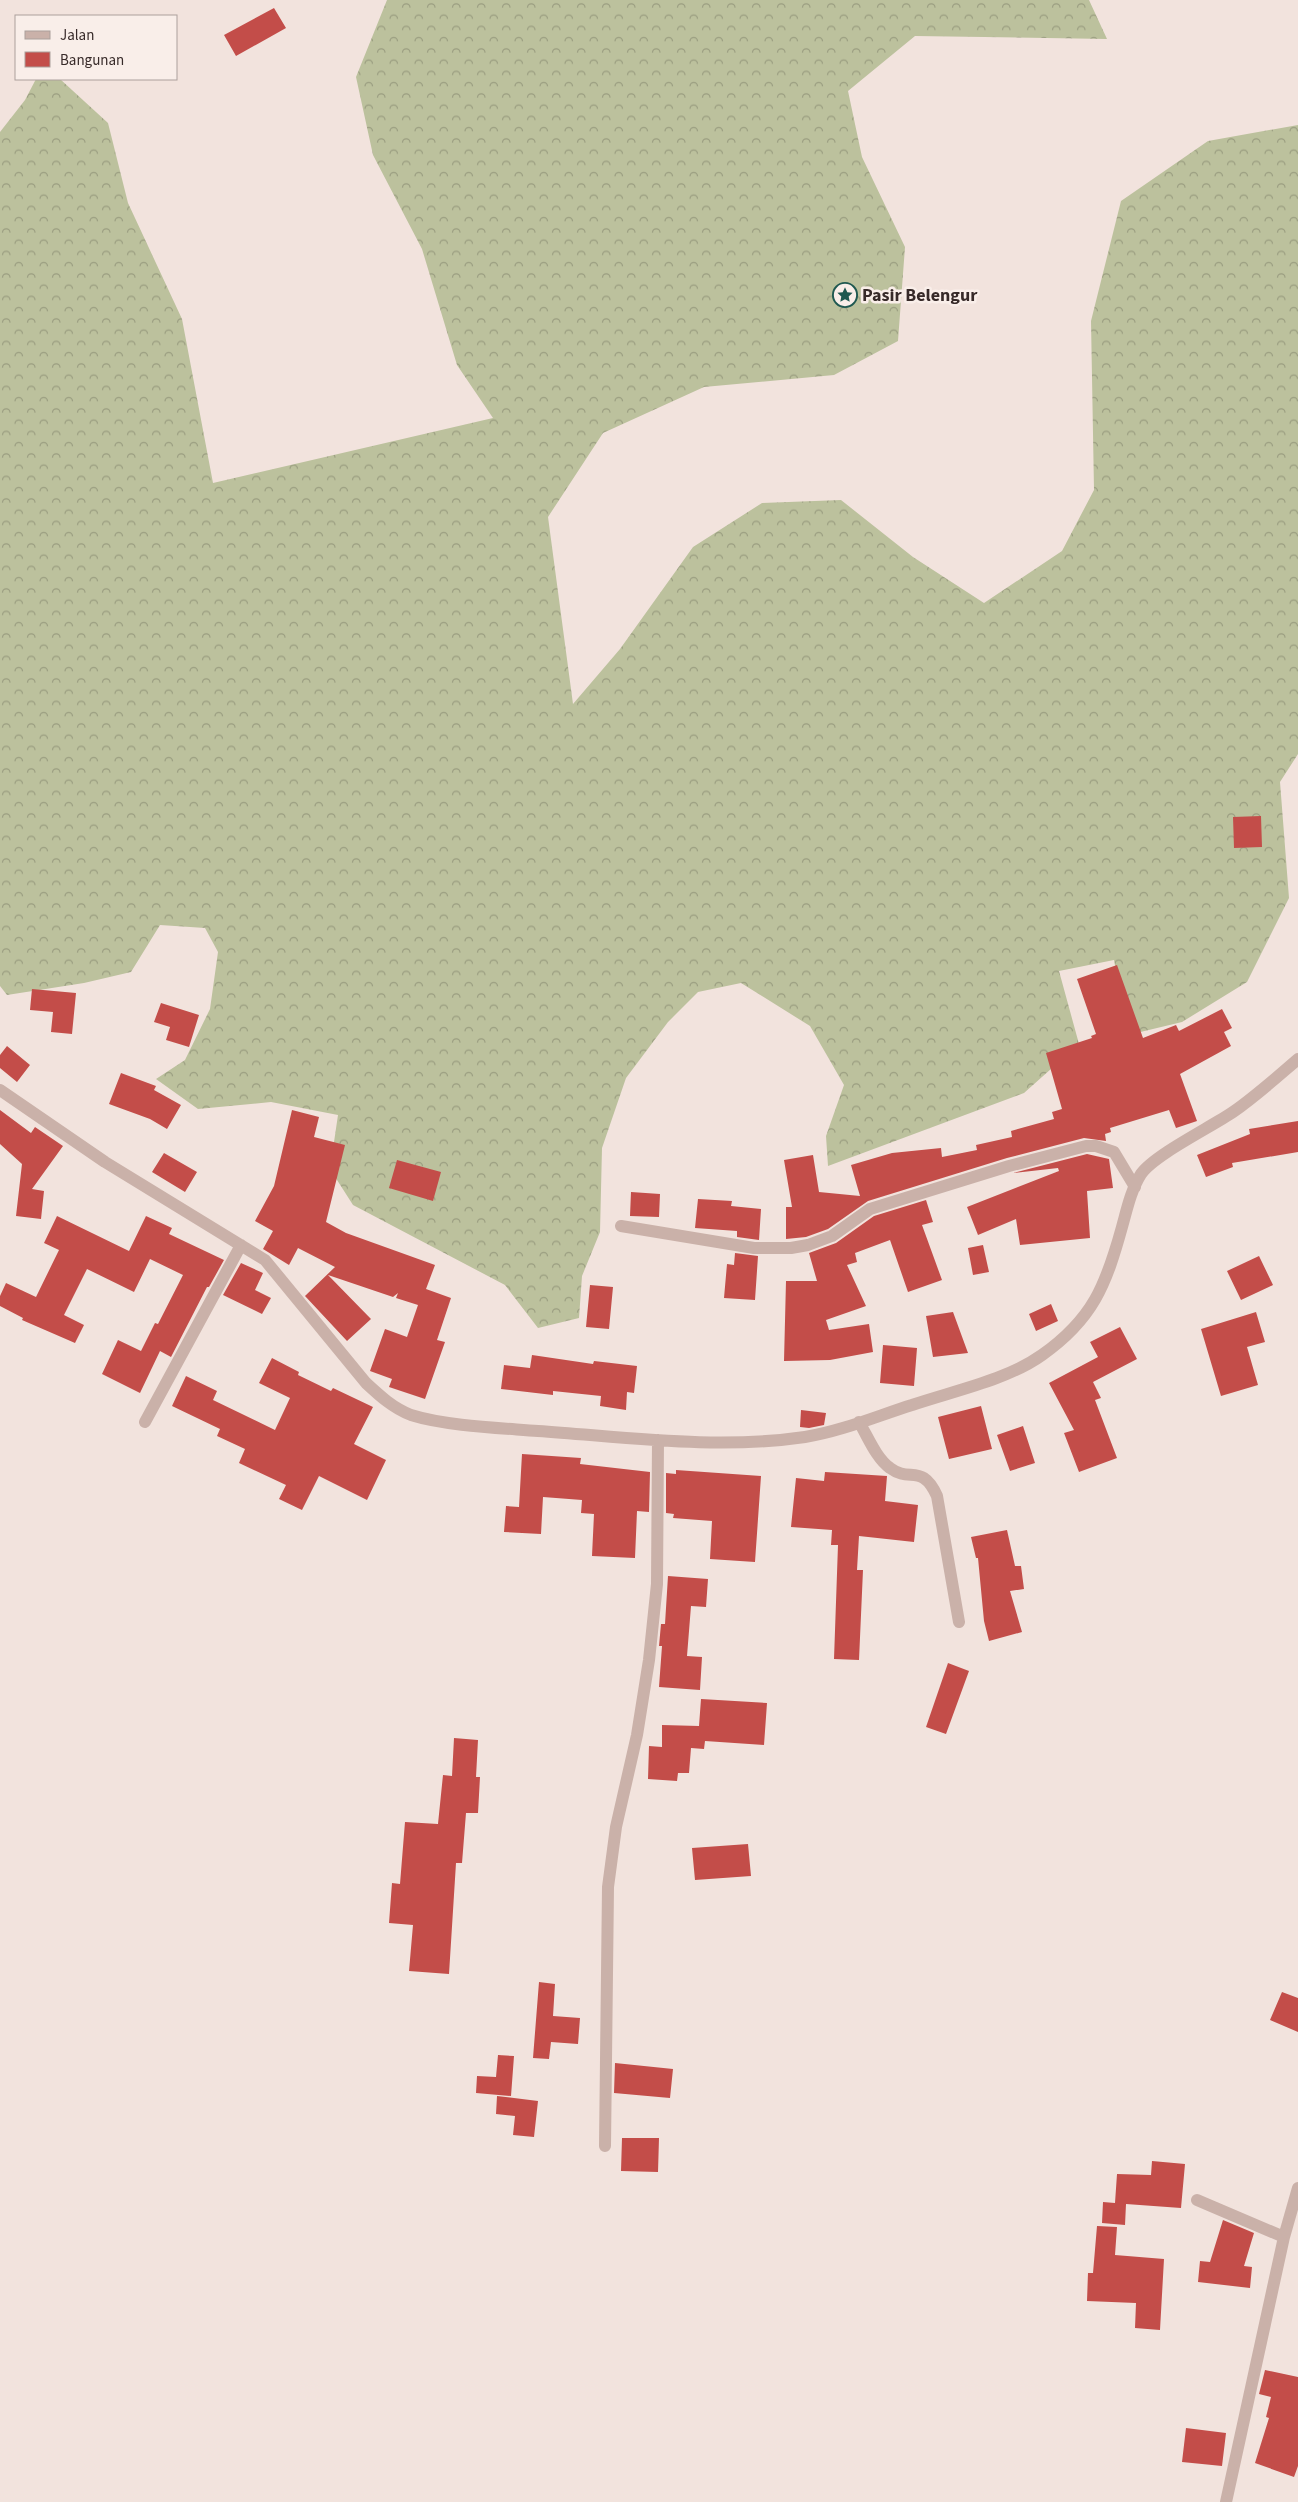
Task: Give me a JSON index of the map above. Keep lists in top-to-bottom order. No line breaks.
{"places":{"place":["Pasir Belengur"]},"legend":["Jalan","Bangunan"]}
